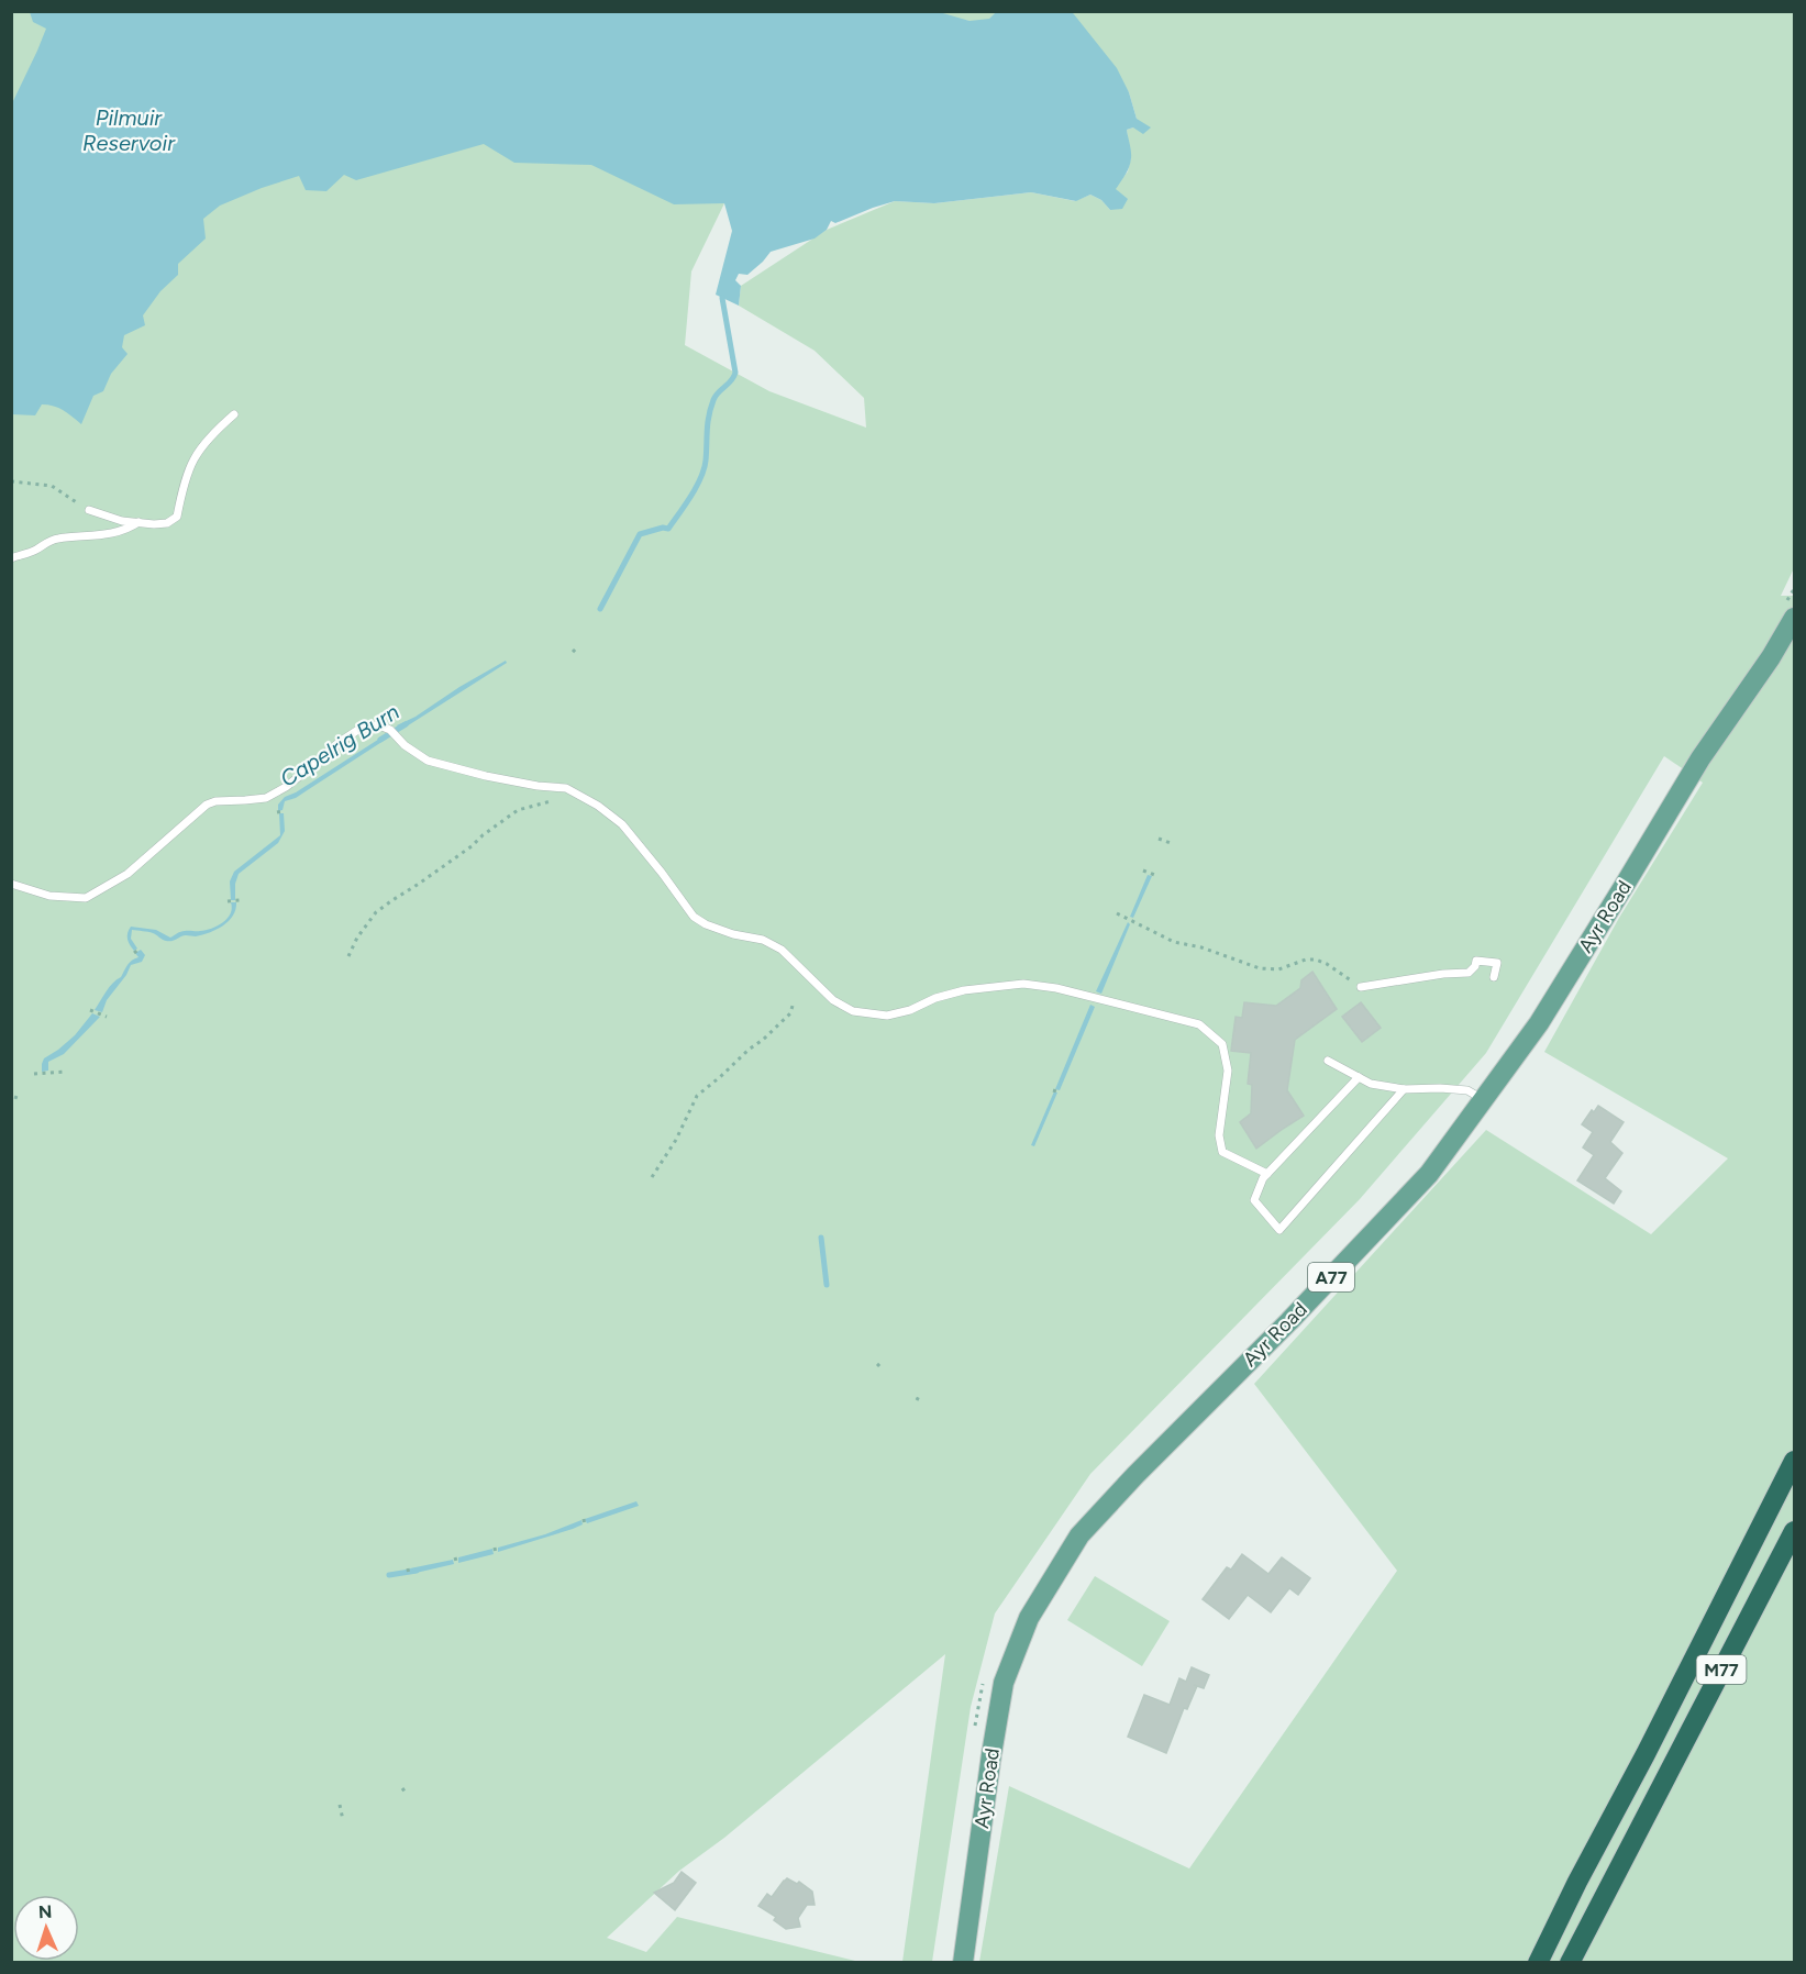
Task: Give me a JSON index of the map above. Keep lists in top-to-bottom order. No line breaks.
{"streets":{"highway":["M77"],"main road":["Ayr Road","A77"]},"water":["Pilmuir Reservoir","Capelrig Burn"],"north":"top"}
